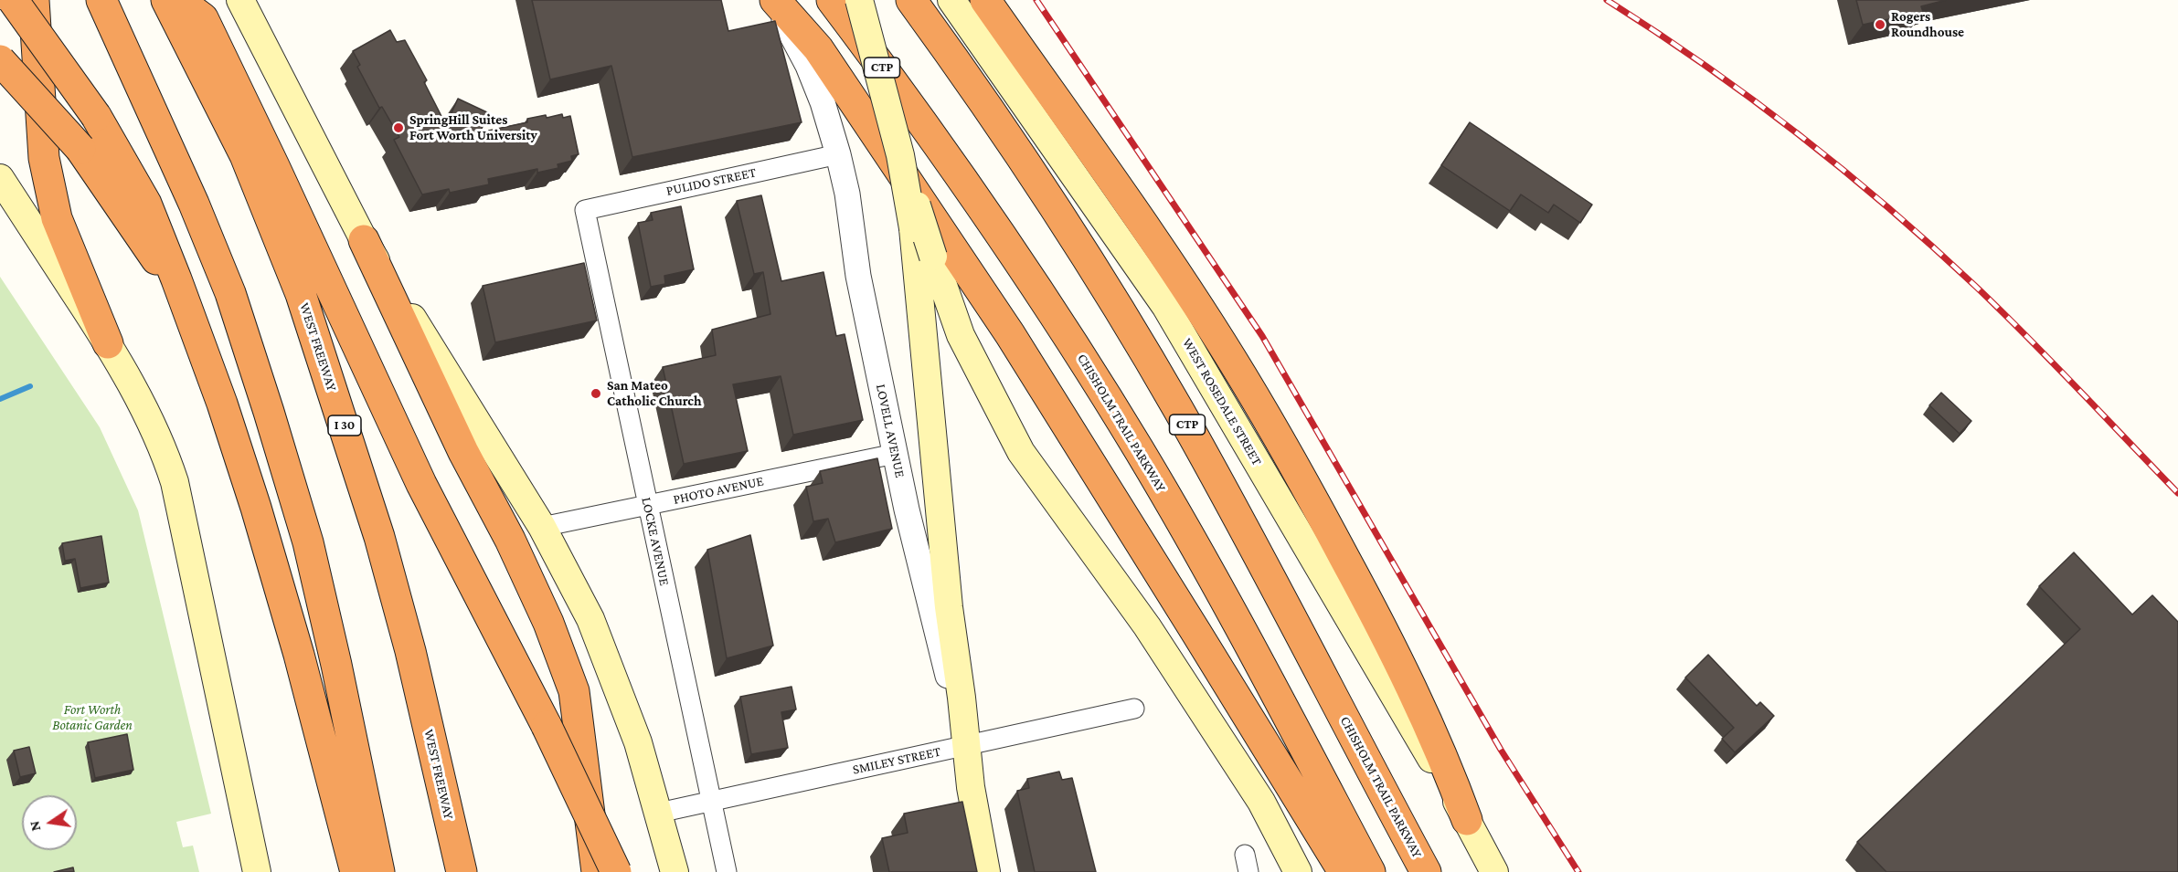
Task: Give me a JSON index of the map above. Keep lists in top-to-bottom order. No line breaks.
{"streets":{"highway":["CTP","WEST FREEWAY","CHISHOLM TRAIL PARKWAY","I 30"],"main road":["WEST ROSEDALE STREET","LOVELL AVENUE"],"street":["PULIDO STREET","PHOTO AVENUE","LOCKE AVENUE","SMILEY STREET"]},"crossings":[["PULIDO STREET","LOVELL AVENUE"],["PULIDO STREET","LOCKE AVENUE"],["LOVELL AVENUE","PHOTO AVENUE"],["LOVELL AVENUE","SMILEY STREET"],["PHOTO AVENUE","LOCKE AVENUE"],["LOCKE AVENUE","SMILEY STREET"]],"parks":["Fort Worth Botanic Garden"],"places":["Rogers Roundhouse","SpringHill Suites Fort Worth University","San Mateo Catholic Church"],"north":"left"}
